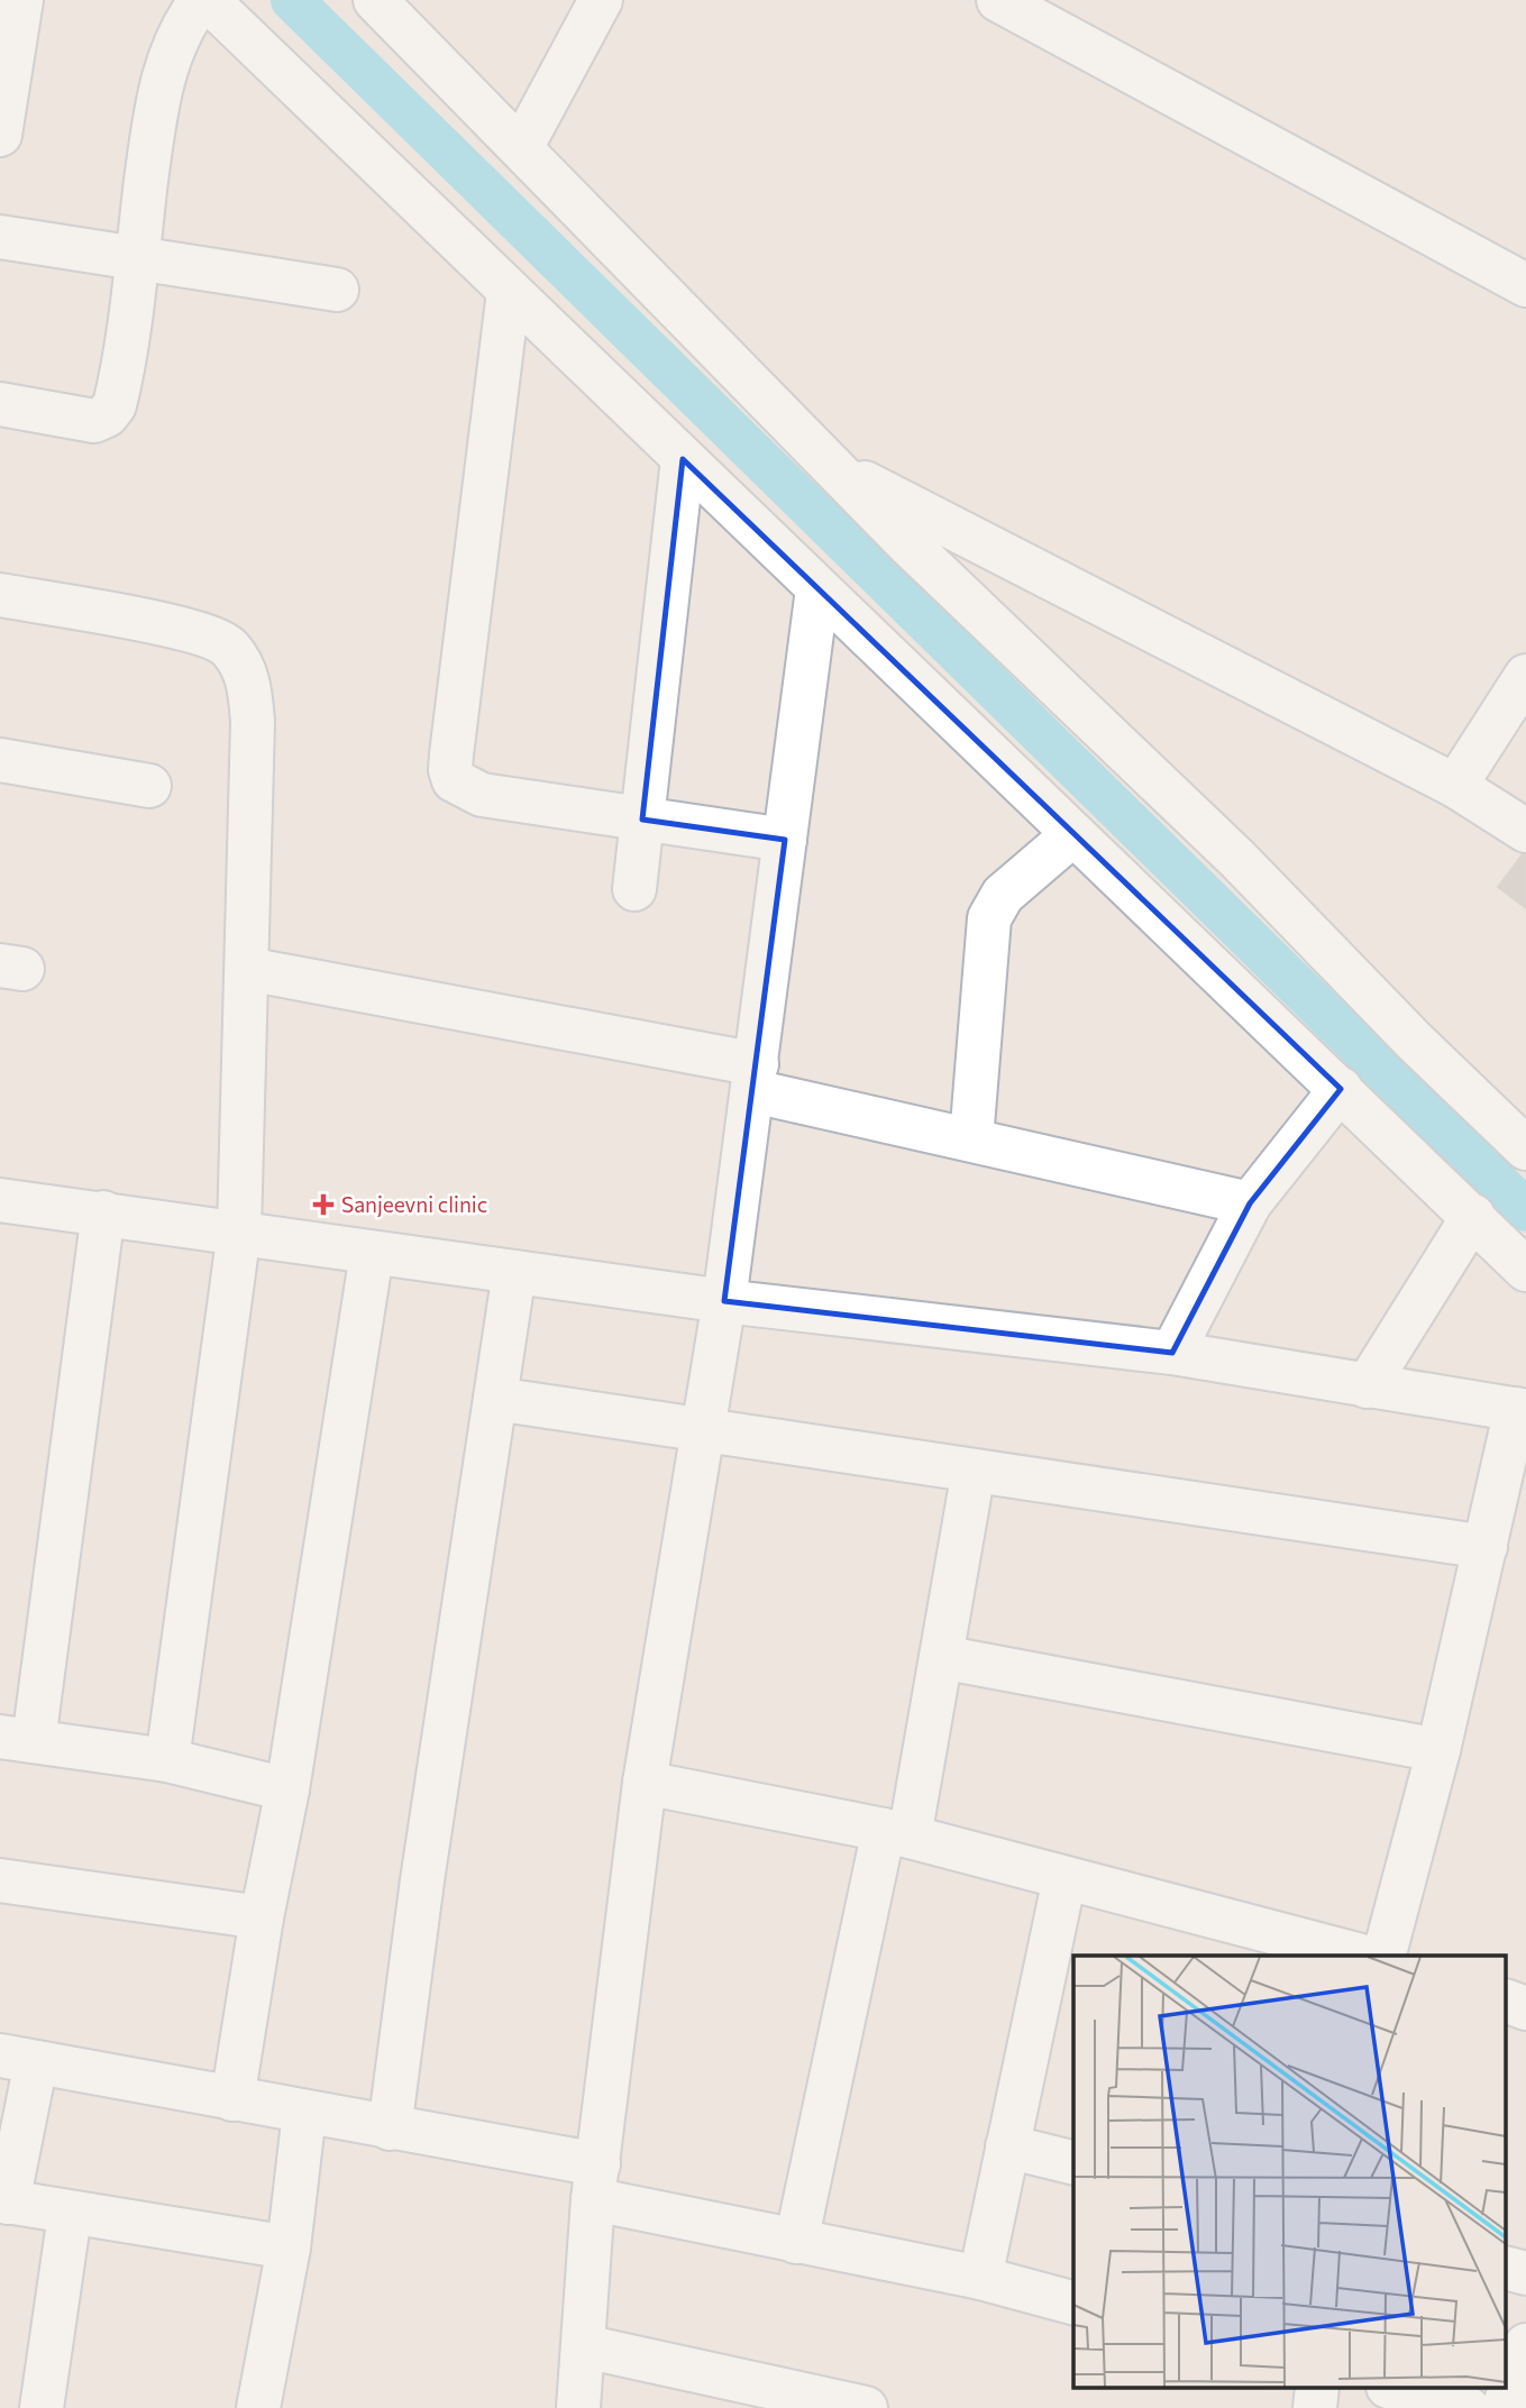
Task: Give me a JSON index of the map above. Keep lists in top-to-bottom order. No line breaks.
{"places":{"health":["Sanjeevni clinic"]}}
